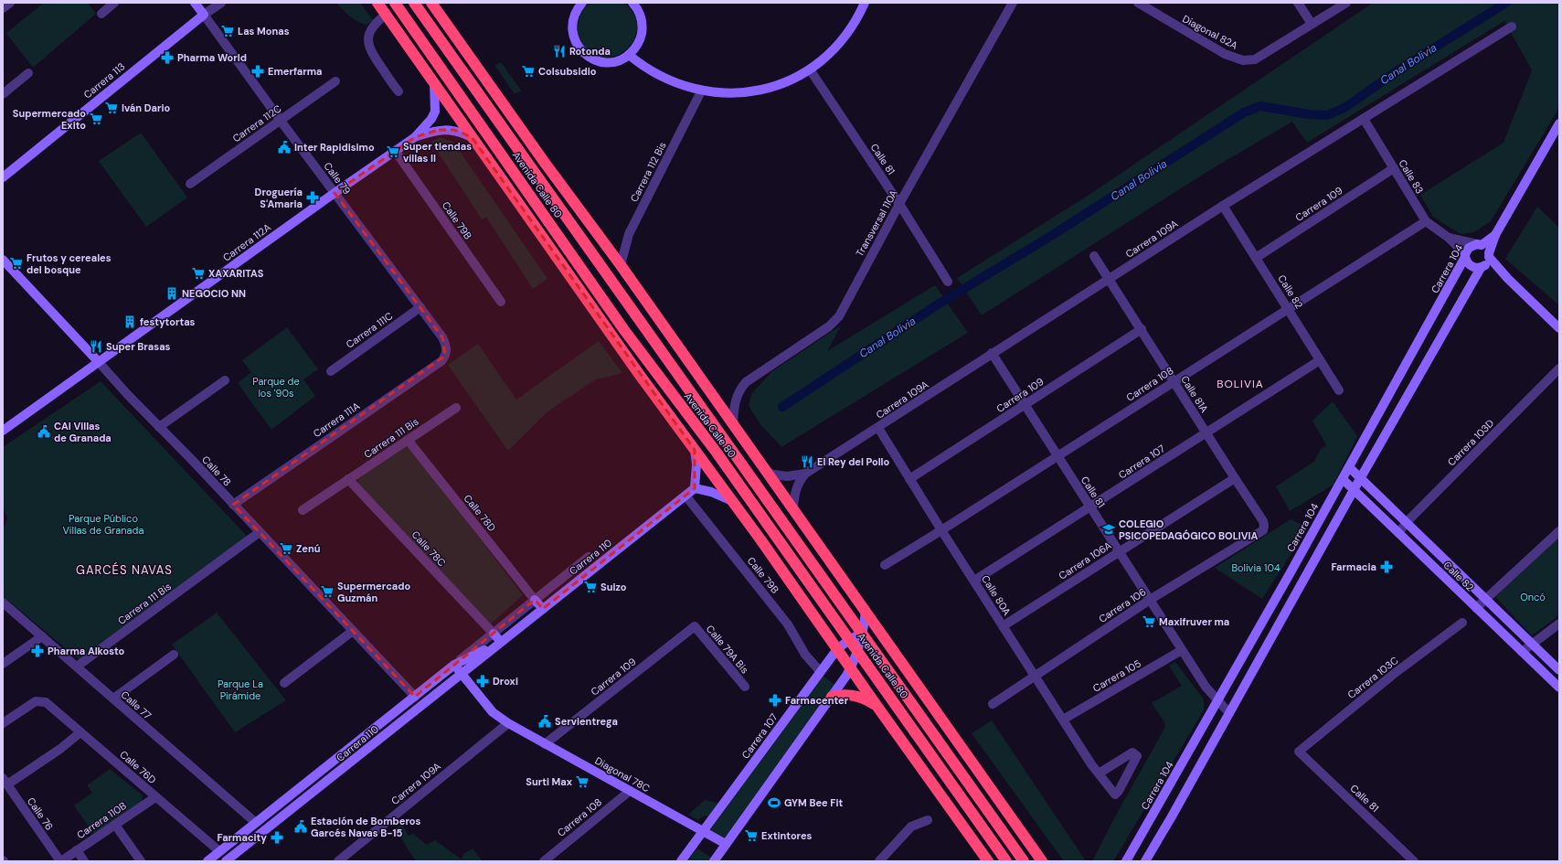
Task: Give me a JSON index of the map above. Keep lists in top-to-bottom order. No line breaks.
{"streets":{"highway":["Avenida Calle 80"],"street":["Diagonal 82A","Carrera 113","Carrera 112C","Calle 81","Carrera 112 Bis","Calle 83","Calle 79","Carrera 109","Calle 79B","Transversal 110A","Carrera 109A","Carrera 112A","Carrera 104","Calle 82","Carrera 111C","Carrera 108","Calle 81A","Carrera 111A","Carrera 111 Bis","Carrera 103D","Carrera 107","Calle 78","Calle 78D","Calle 78C","Carrera 110","Carrera 106A","Calle 80A","Carrera 106","Calle 79A Bis","Carrera 105","Carrera 103C","Calle 77","Calle 76D","Diagonal 78C","Calle 76","Carrera 110B"]},"crossings":[["Carrera 113","Calle 79"],["Carrera 112C","Calle 79"],["Calle 81","Carrera 109"],["Calle 81","Transversal 110A"],["Calle 81","Carrera 109A"],["Calle 81","Carrera 104"],["Calle 81","Carrera 108"],["Calle 81","Carrera 107"],["Calle 81","Carrera 106A"],["Calle 81","Carrera 106"],["Calle 81","Carrera 105"],["Calle 81","Carrera 103C"],["Carrera 112 Bis","Avenida Calle 80"],["Calle 83","Carrera 109"],["Calle 83","Carrera 109A"],["Calle 83","Carrera 104"],["Calle 83","Carrera 108"],["Calle 79","Carrera 112A"],["Calle 79","Carrera 111C"],["Calle 79","Carrera 111A"],["Avenida Calle 80","Transversal 110A"],["Avenida Calle 80","Carrera 109A"],["Avenida Calle 80","Carrera 107"],["Carrera 109","Calle 82"],["Carrera 109","Calle 81A"],["Carrera 109","Calle 80A"],["Carrera 109","Calle 79A Bis"],["Carrera 109","Diagonal 78C"],["Calle 79B","Carrera 112A"],["Calle 79B","Carrera 107"],["Calle 79B","Carrera 110"],["Carrera 109A","Calle 82"],["Carrera 109A","Calle 81A"],["Carrera 109A","Calle 80A"],["Carrera 109A","Diagonal 78C"],["Carrera 112A","Calle 78"],["Carrera 104","Calle 82"],["Calle 82","Carrera 108"],["Calle 82","Carrera 103D"],["Calle 82","Carrera 107"],["Carrera 108","Calle 81A"],["Carrera 108","Calle 80A"],["Carrera 108","Diagonal 78C"],["Calle 81A","Carrera 107"],["Calle 81A","Carrera 106A"],["Calle 81A","Carrera 106"],["Carrera 111A","Calle 78"],["Carrera 111 Bis","Calle 78"],["Carrera 111 Bis","Calle 78D"],["Carrera 111 Bis","Calle 78C"],["Carrera 111 Bis","Calle 77"],["Carrera 107","Calle 80A"],["Carrera 107","Diagonal 78C"],["Calle 78","Carrera 110"],["Calle 78D","Carrera 110"],["Calle 78C","Carrera 110"],["Carrera 110","Calle 77"],["Carrera 110","Calle 76D"],["Carrera 106A","Calle 80A"],["Calle 80A","Carrera 106"],["Calle 80A","Carrera 105"],["Calle 76D","Carrera 110B"],["Calle 76","Carrera 110B"]],"districts":["BOLIVIA","GARCÉS NAVAS"],"water":["Canal Bolivia"],"parks":["Parque de los '90s","Parque Público Villas de Granada","Bolivia 104","Oncó","Parque La Pirámide"],"places":{"supermarket":["Las Monas","Colsubsidio","Iván Dario","Supermercado Exito","Super tiendas villas II","Frutos y cereales del bosque","XAXARITAS","Zenú","Suizo","Supermercado Guzmán","Maxifruver ma","Surti Max","Extintores"],"restaurant":["Rotonda","Super Brasas","El Rey del Pollo"],"pharmacy":["Pharma World","Emerfarma","Droguería S'Amaria","Farmacia","Pharma Alkosto","Droxi","Farmacenter","Farmacity"],"public building":["Inter Rapidisimo","CAI Villas de Granada","Servientrega","Estación de Bomberos Garcés Navas B-15"],"building":["NEGOCIO NN","festytortas"],"school or university":["COLEGIO PSICOPEDAGÓGICO BOLIVIA"],"sports":["GYM Bee Fit"]}}
